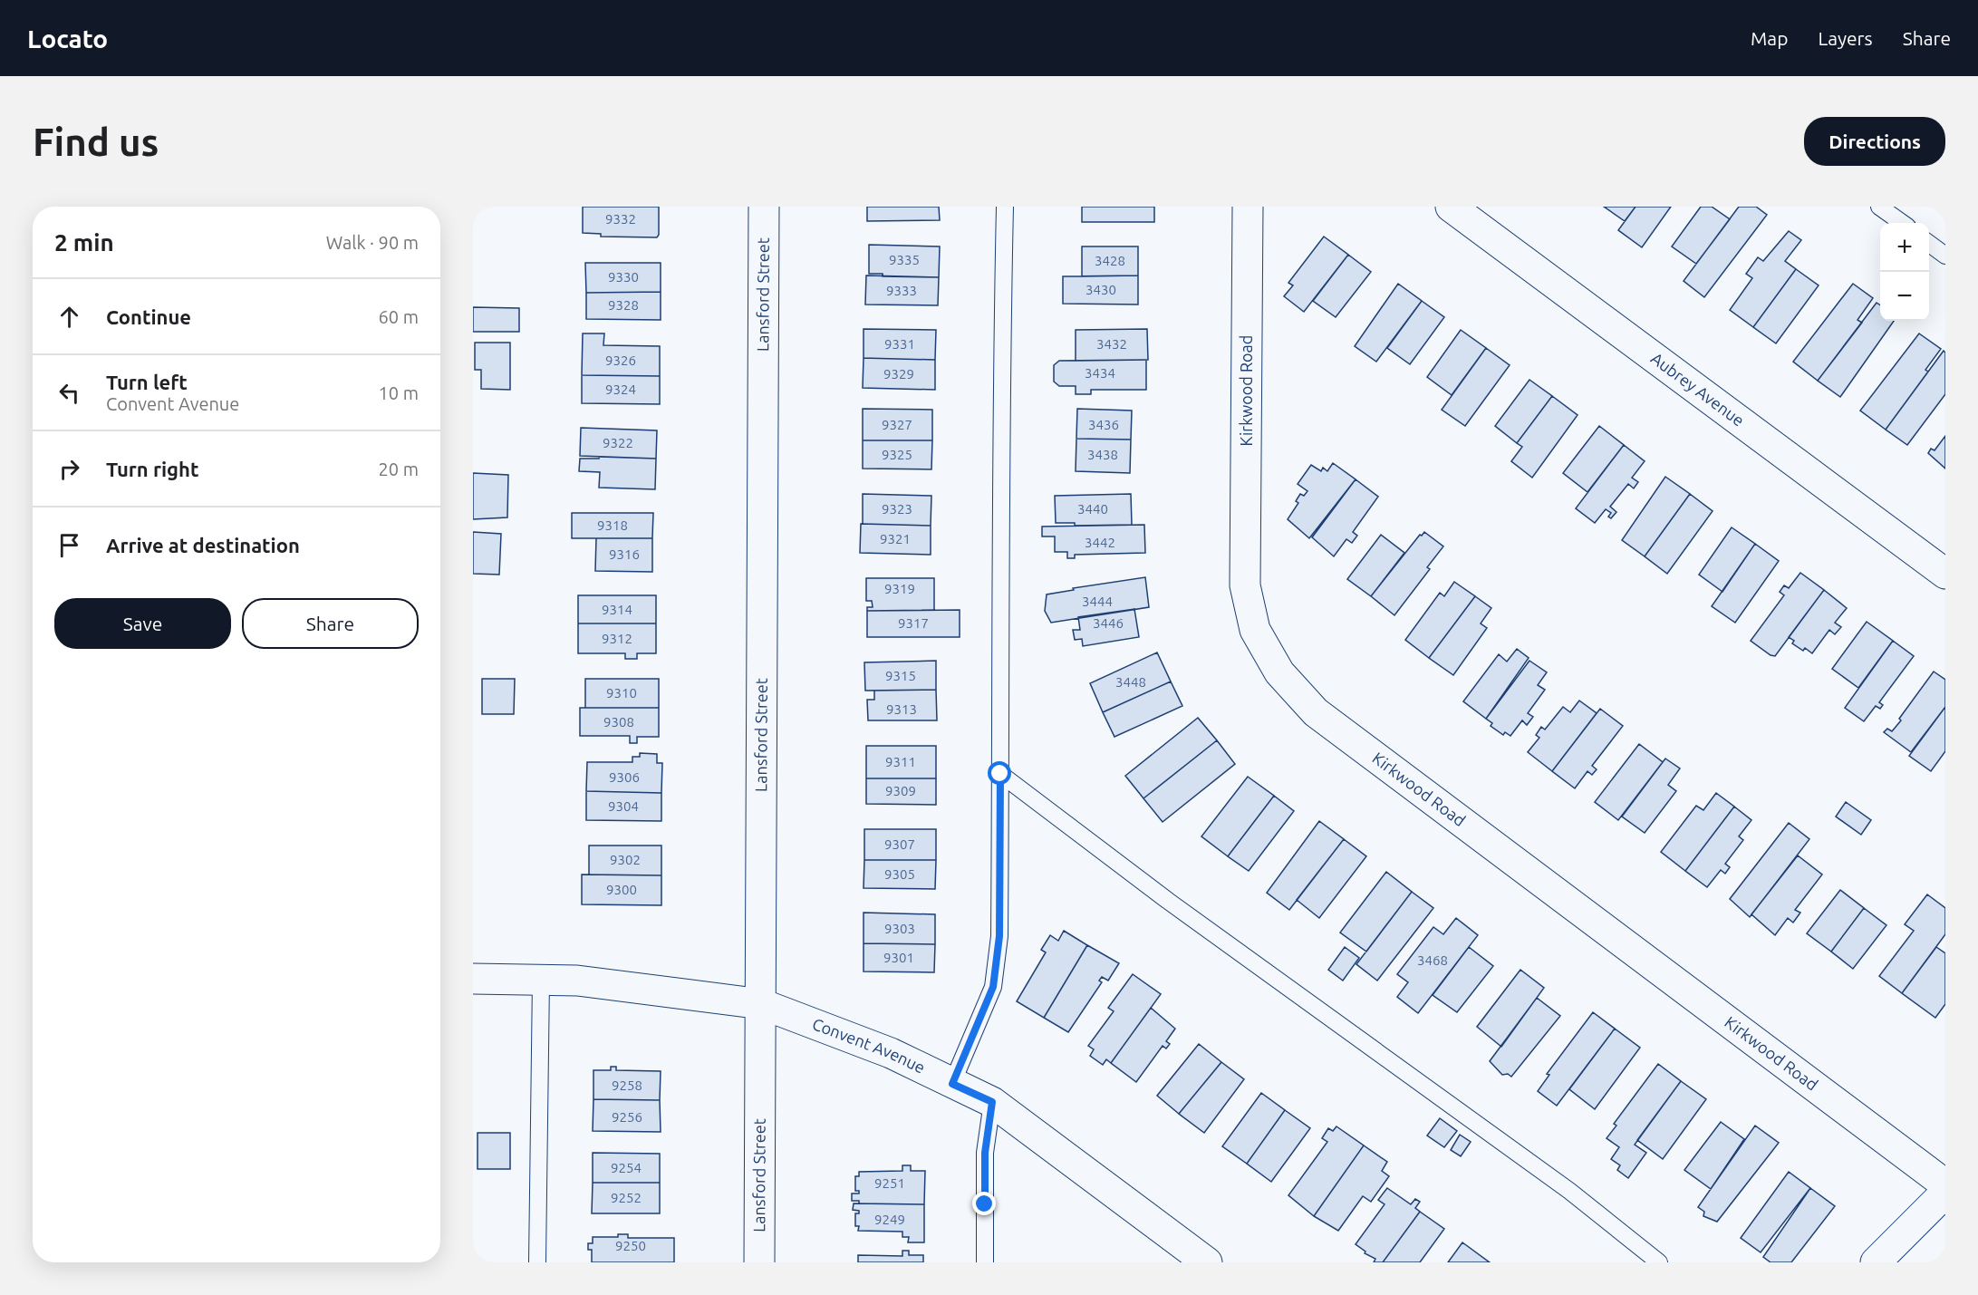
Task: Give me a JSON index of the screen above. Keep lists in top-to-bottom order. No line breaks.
{"streets":{"street":["Lansford Street","Aubrey Avenue","Kirkwood Road","Convent Avenue"]},"crossings":[["Lansford Street","Convent Avenue"]],"house_numbers":["9332","9335","3428","9330","3430","9333","9328","9331","3432","9326","3434","9329","9324","9327","3436","9322","9325","3438","9323","3440","9318","9321","3442","9316","9319","3444","9314","9317","3446","9312","9315","3448","9310","9313","9308","9311","9306","9309","9304","9307","9302","9305","9300","9303","9301","3468","9258","9256","9254","9251","9252","9249","9250"],"page":{"header":"Locato","nav":["Map","Layers","Share"],"buttons":["Directions",["Save","Share"]],"title":"Find us","heading":["2 min","Walk · 90 m"],"map_buttons":["+","−"],"list":[["Continue","60 m"],["Turn left","Convent Avenue","10 m"],["Turn right","20 m"],"Arrive at destination"]}}
